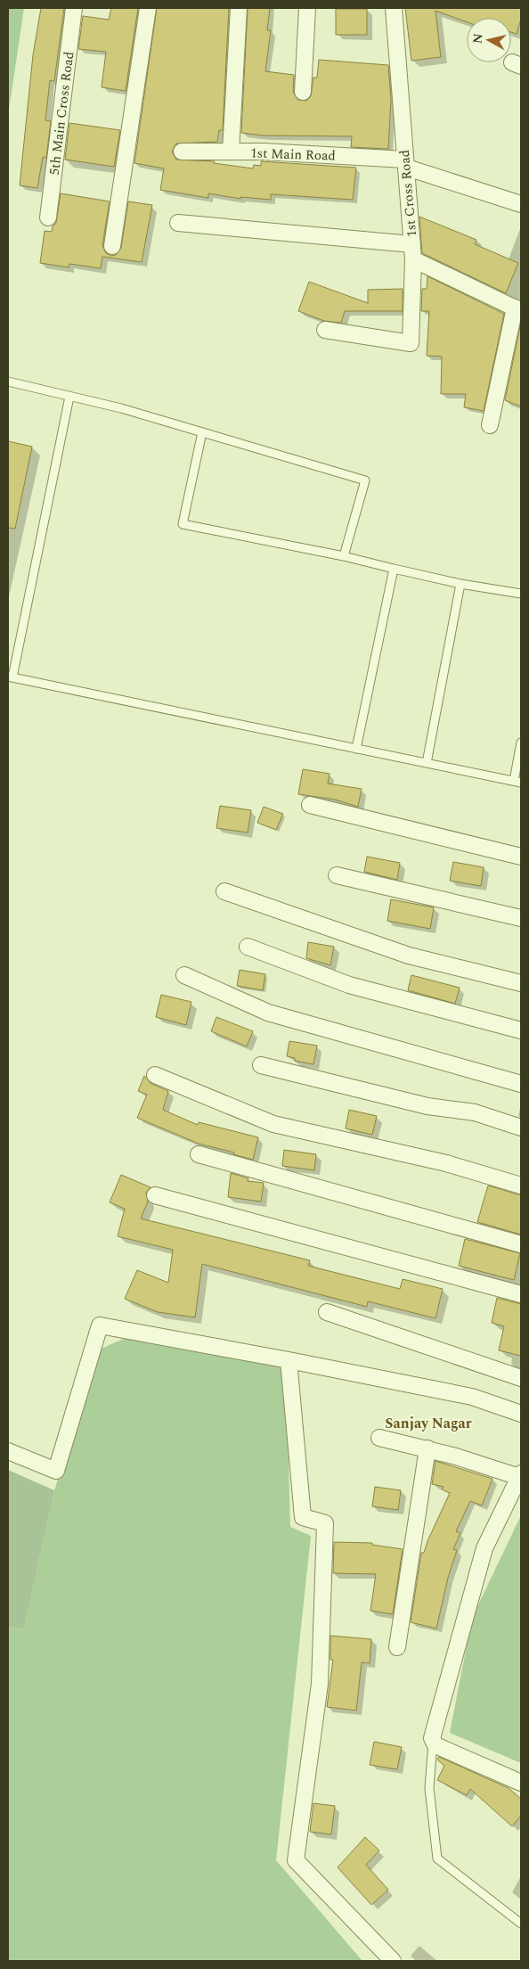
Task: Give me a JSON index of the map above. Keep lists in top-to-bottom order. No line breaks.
{"streets":{"street":["5th Main Cross Road","1st Main Road","1st Cross Road"]},"crossings":[["1st Main Road","1st Cross Road"]],"districts":["Sanjay Nagar"],"north":"left"}
